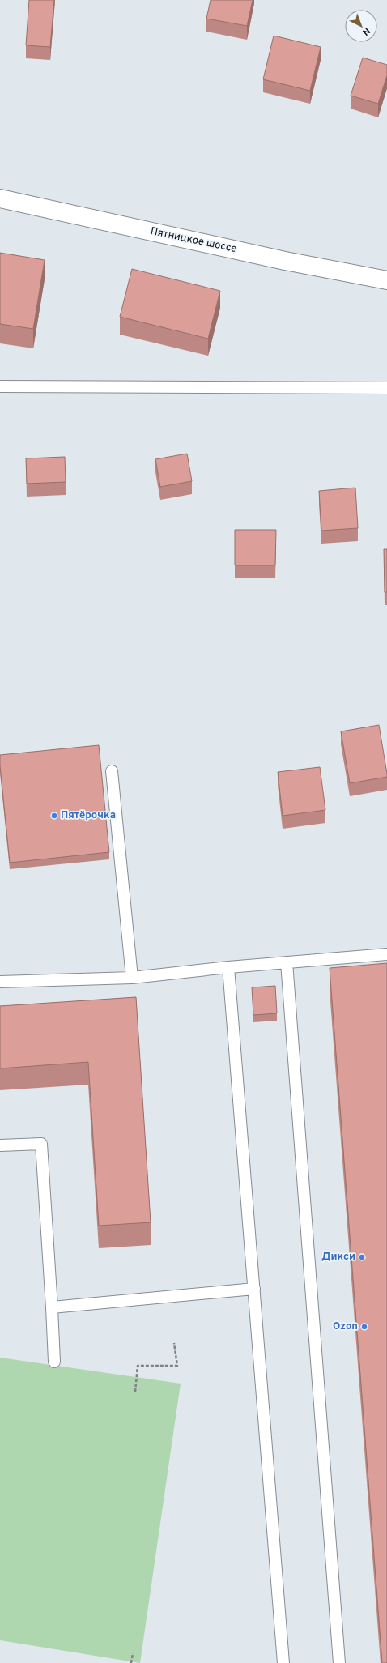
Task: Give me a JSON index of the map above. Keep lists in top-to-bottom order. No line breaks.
{"streets":{"main road":["Пятницкое шоссе"]},"places":["Пятёрочка","Дикси","Ozon"],"north":"bottom right"}
